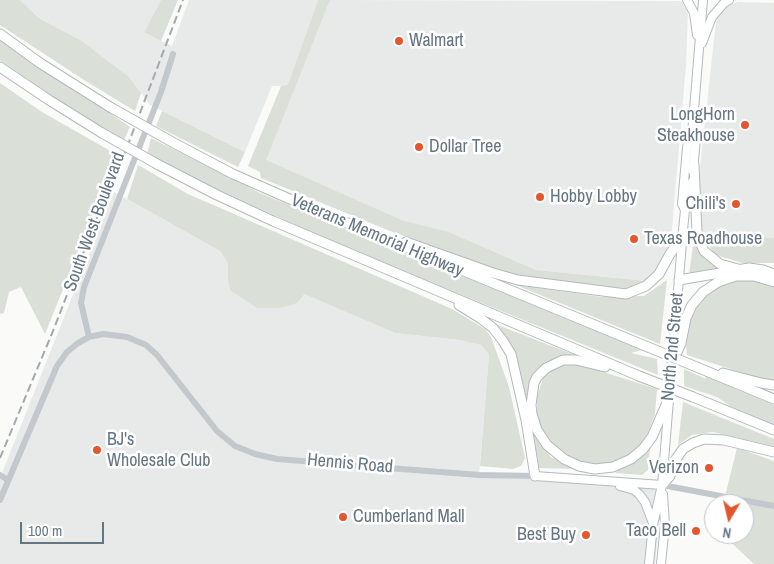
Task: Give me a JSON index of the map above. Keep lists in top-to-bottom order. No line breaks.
{"streets":{"highway":["Veterans Memorial Highway"],"main road":["North 2nd Street","Hennis Road"],"street":["South West Boulevard"]},"crossings":[["South West Boulevard","Hennis Road"],["North 2nd Street","Hennis Road"]],"places":["Walmart","LongHorn Steakhouse","Dollar Tree","Hobby Lobby","Chili's","Texas Roadhouse","BJ's Wholesale Club","Verizon","Cumberland Mall","Taco Bell","Best Buy"],"scale_bar":"100 m","north":"bottom"}
